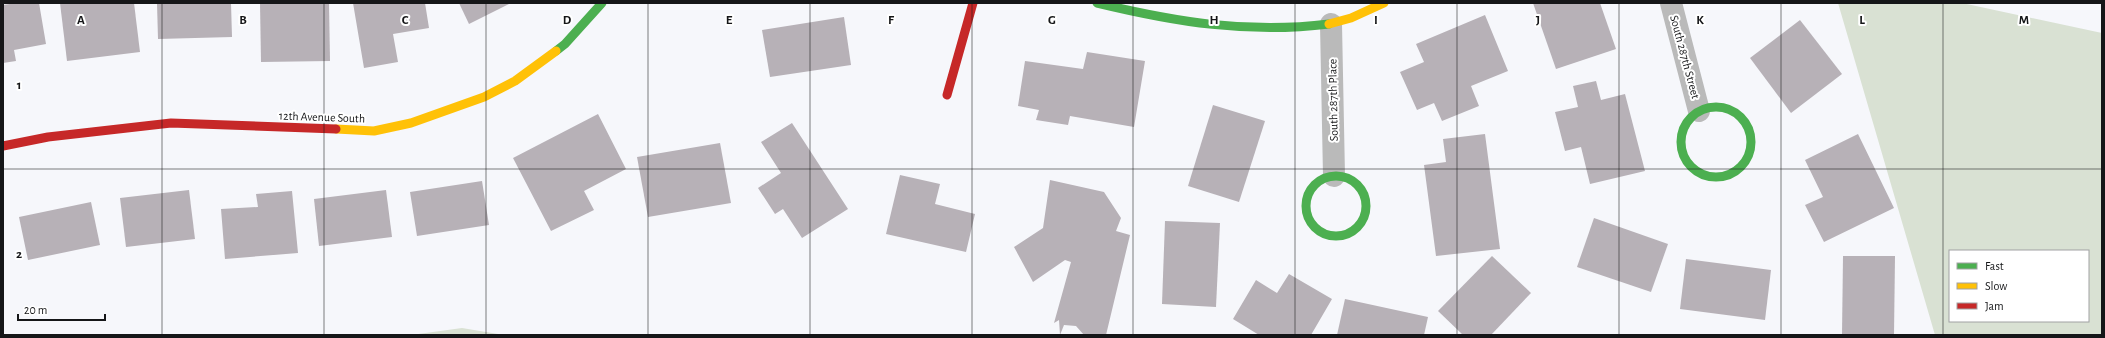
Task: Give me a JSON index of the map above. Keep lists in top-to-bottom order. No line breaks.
{"streets":{"street":["South 287th Street","South 287th Place","12th Avenue South"]},"legend":["Fast","Slow","Jam"],"scale_bar":"20 m","grid":{"columns":["A","B","C","D","E","F","G","H","I","J","K","L","M"],"rows":["1","2"]}}
